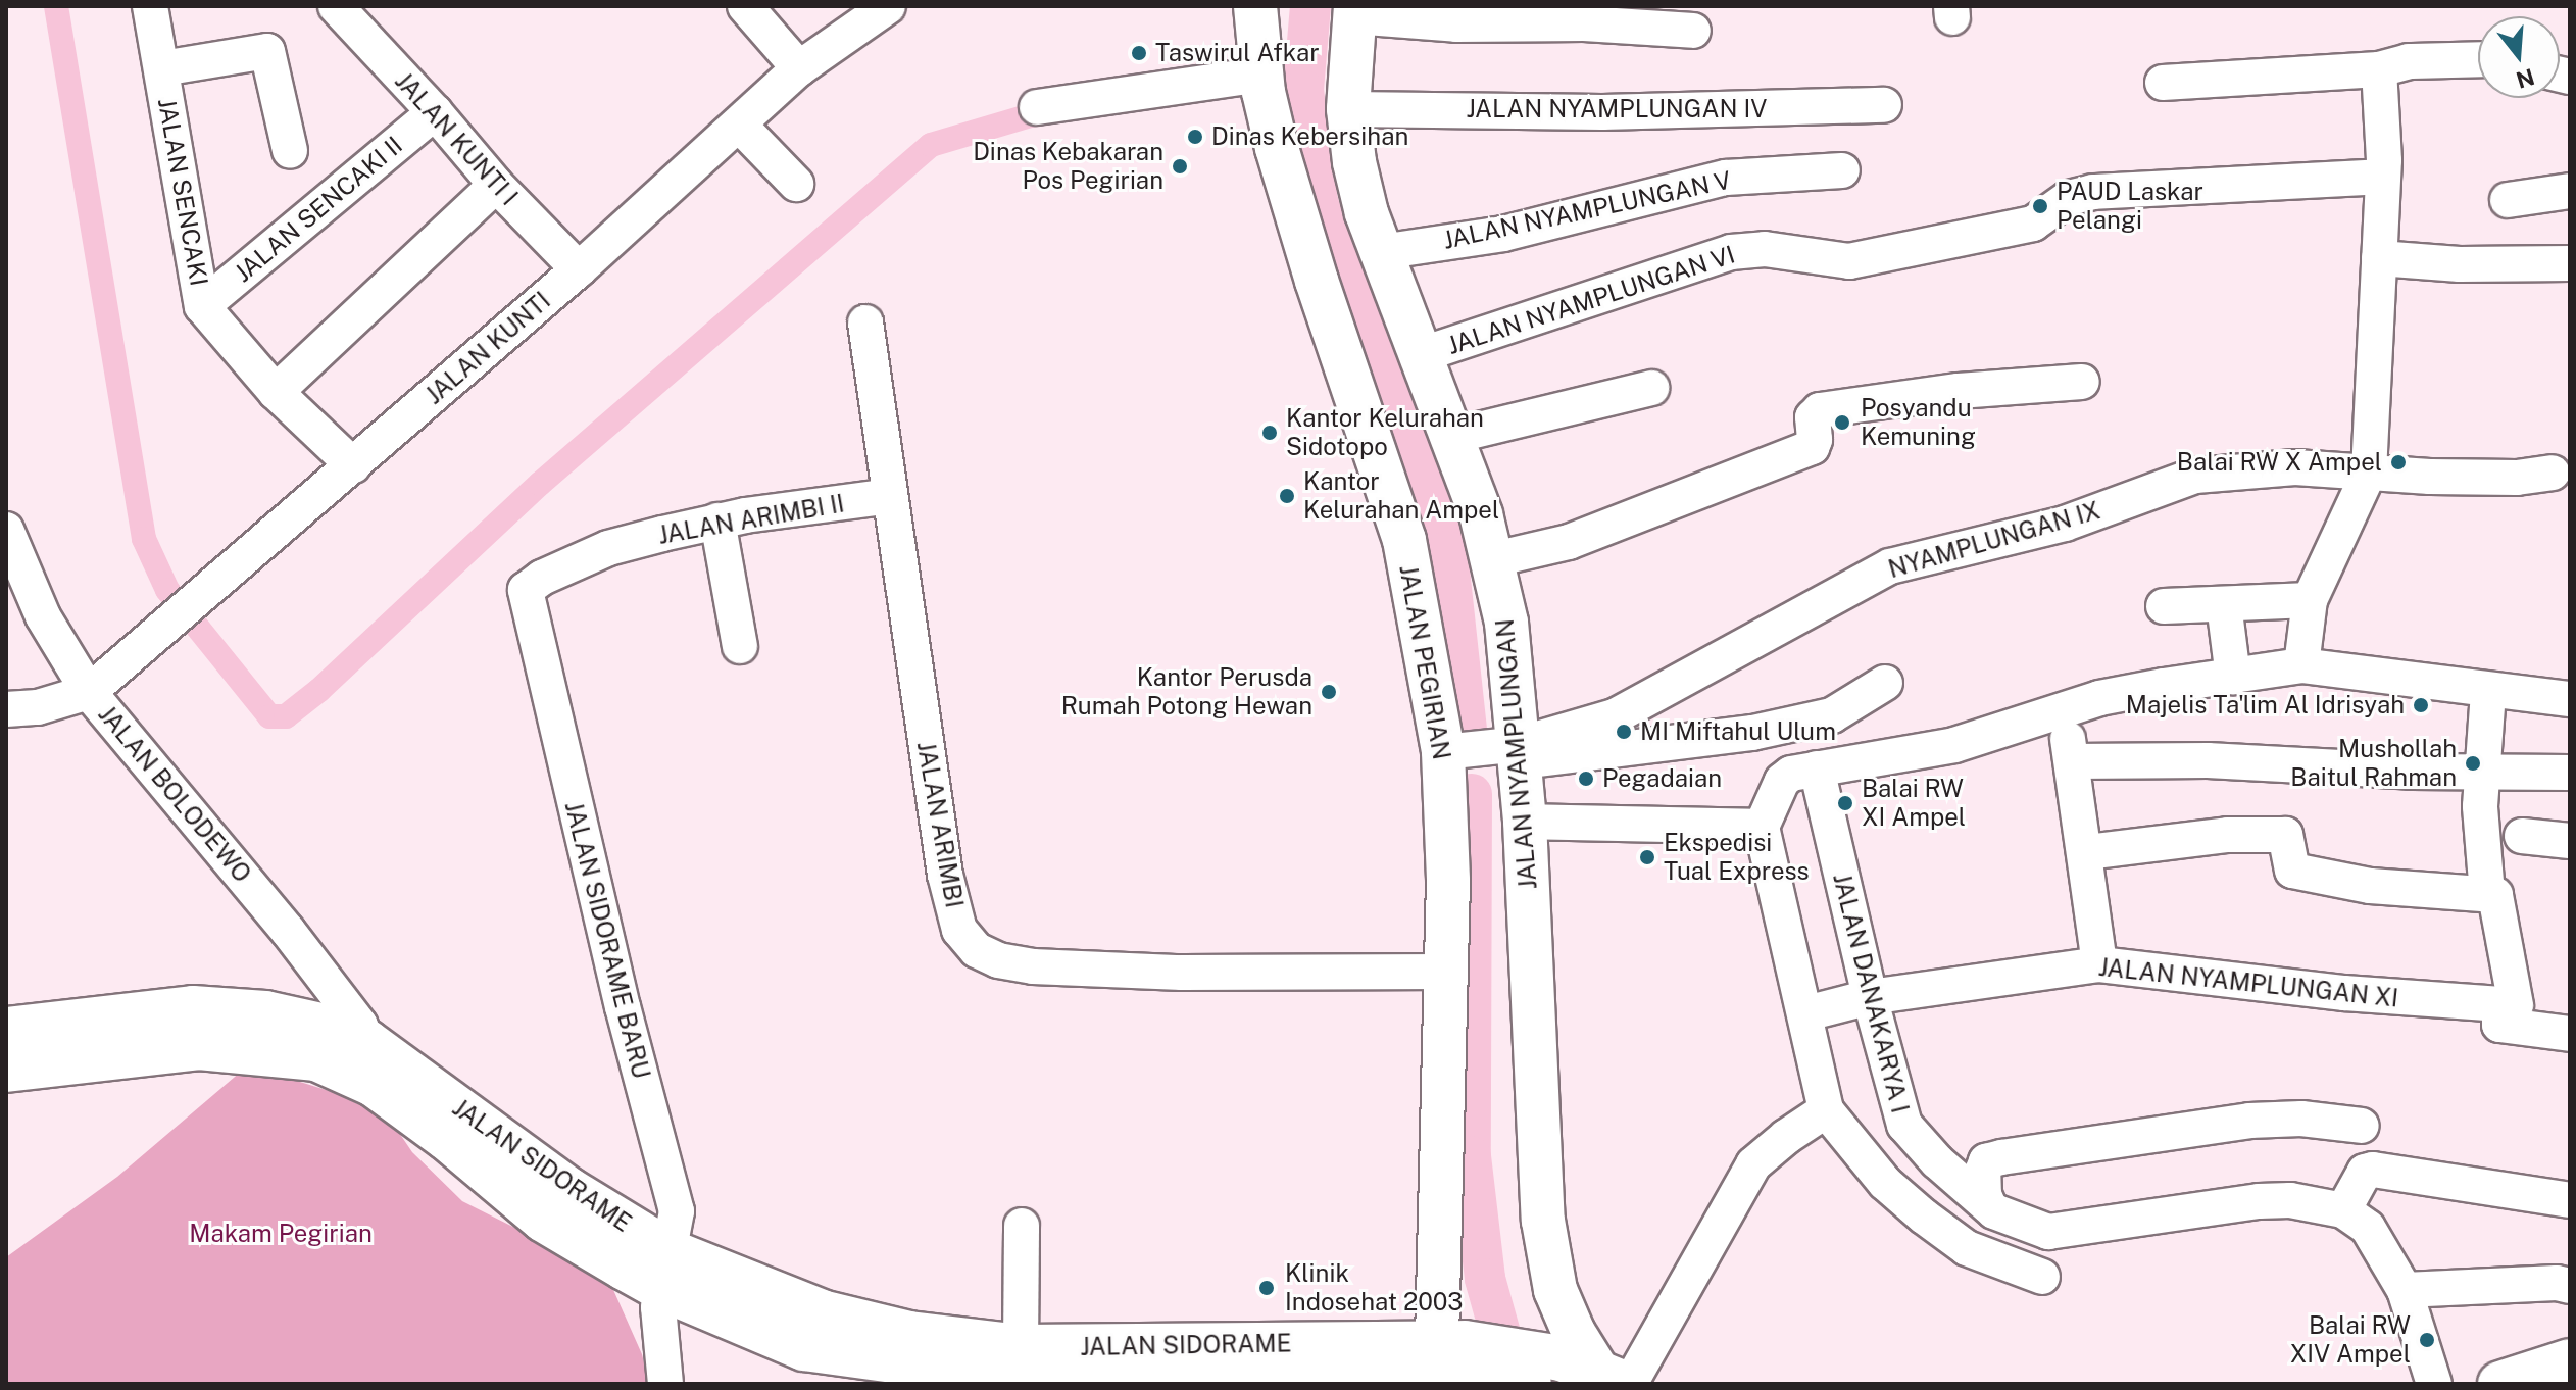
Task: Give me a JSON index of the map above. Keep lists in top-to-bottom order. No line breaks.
{"streets":{"highway":["JALAN SIDORAME"],"main road":["JALAN PEGIRIAN","JALAN NYAMPLUNGAN"],"street":["JALAN NYAMPLUNGAN IV","JALAN KUNTI I","JALAN SENCAKI","JALAN SENCAKI II","JALAN NYAMPLUNGAN V","JALAN NYAMPLUNGAN VI","JALAN KUNTI","JALAN ARIMBI II","NYAMPLUNGAN IX","JALAN BOLODEWO","JALAN ARIMBI","JALAN SIDORAME BARU","JALAN NYAMPLUNGAN XI","JALAN DANAKARYA I"]},"crossings":[["JALAN NYAMPLUNGAN IV","JALAN NYAMPLUNGAN"],["JALAN KUNTI I","JALAN SENCAKI II"],["JALAN KUNTI I","JALAN KUNTI"],["JALAN SENCAKI","JALAN SENCAKI II"],["JALAN SENCAKI","JALAN KUNTI"],["JALAN NYAMPLUNGAN V","JALAN NYAMPLUNGAN"],["JALAN NYAMPLUNGAN VI","JALAN NYAMPLUNGAN"],["JALAN KUNTI","JALAN BOLODEWO"],["JALAN ARIMBI II","JALAN ARIMBI"],["JALAN ARIMBI II","JALAN SIDORAME BARU"],["NYAMPLUNGAN IX","JALAN NYAMPLUNGAN"],["JALAN PEGIRIAN","JALAN ARIMBI"],["JALAN PEGIRIAN","JALAN SIDORAME"],["JALAN BOLODEWO","JALAN SIDORAME"],["JALAN SIDORAME BARU","JALAN SIDORAME"],["JALAN NYAMPLUNGAN XI","JALAN DANAKARYA I"]],"parks":["Makam Pegirian"],"places":["Taswirul Afkar","Dinas Kebersihan","Dinas Kebakaran Pos Pegirian","PAUD Laskar Pelangi","Posyandu Kemuning","Kantor Kelurahan Sidotopo","Balai RW X Ampel","Kantor Kelurahan Ampel","Kantor Perusda Rumah Potong Hewan","Majelis Ta'lim Al Idrisyah","MI Miftahul Ulum","Mushollah Baitul Rahman","Pegadaian","Balai RW XI Ampel","Ekspedisi Tual Express","Klinik Indosehat 2003","Balai RW XIV Ampel"],"north":"bottom"}
